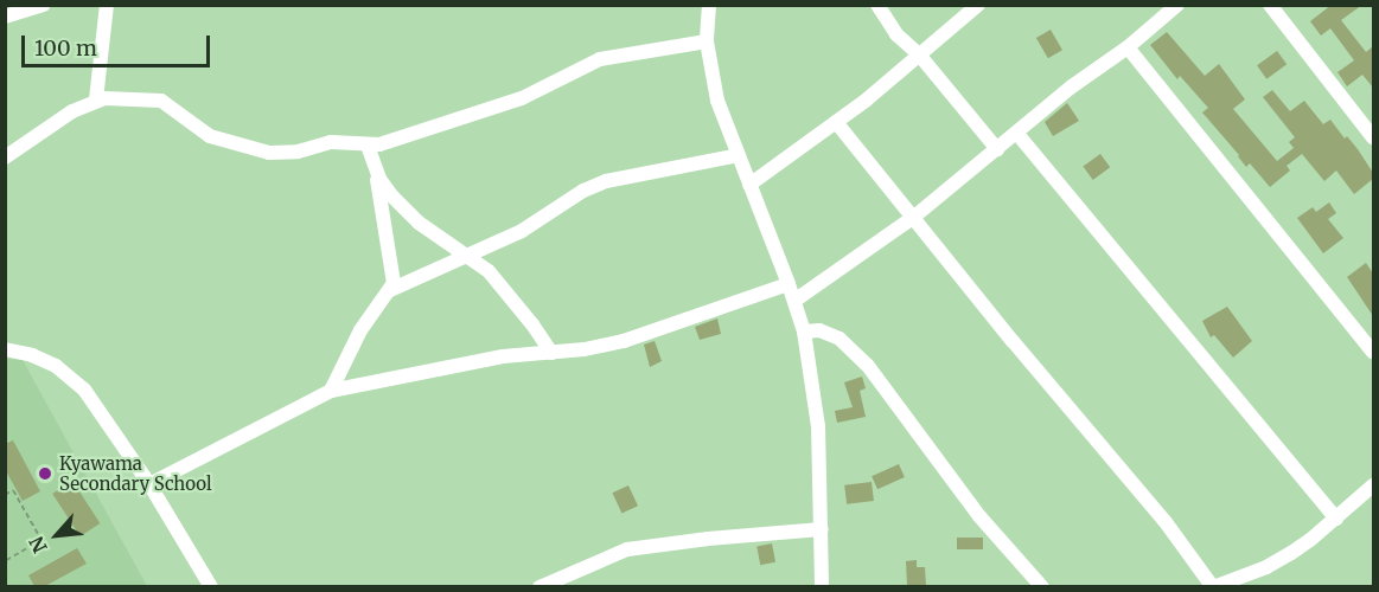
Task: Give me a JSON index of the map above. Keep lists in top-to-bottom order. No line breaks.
{"places":["Kyawama Secondary School"],"scale_bar":"100 m","north":"bottom left"}
